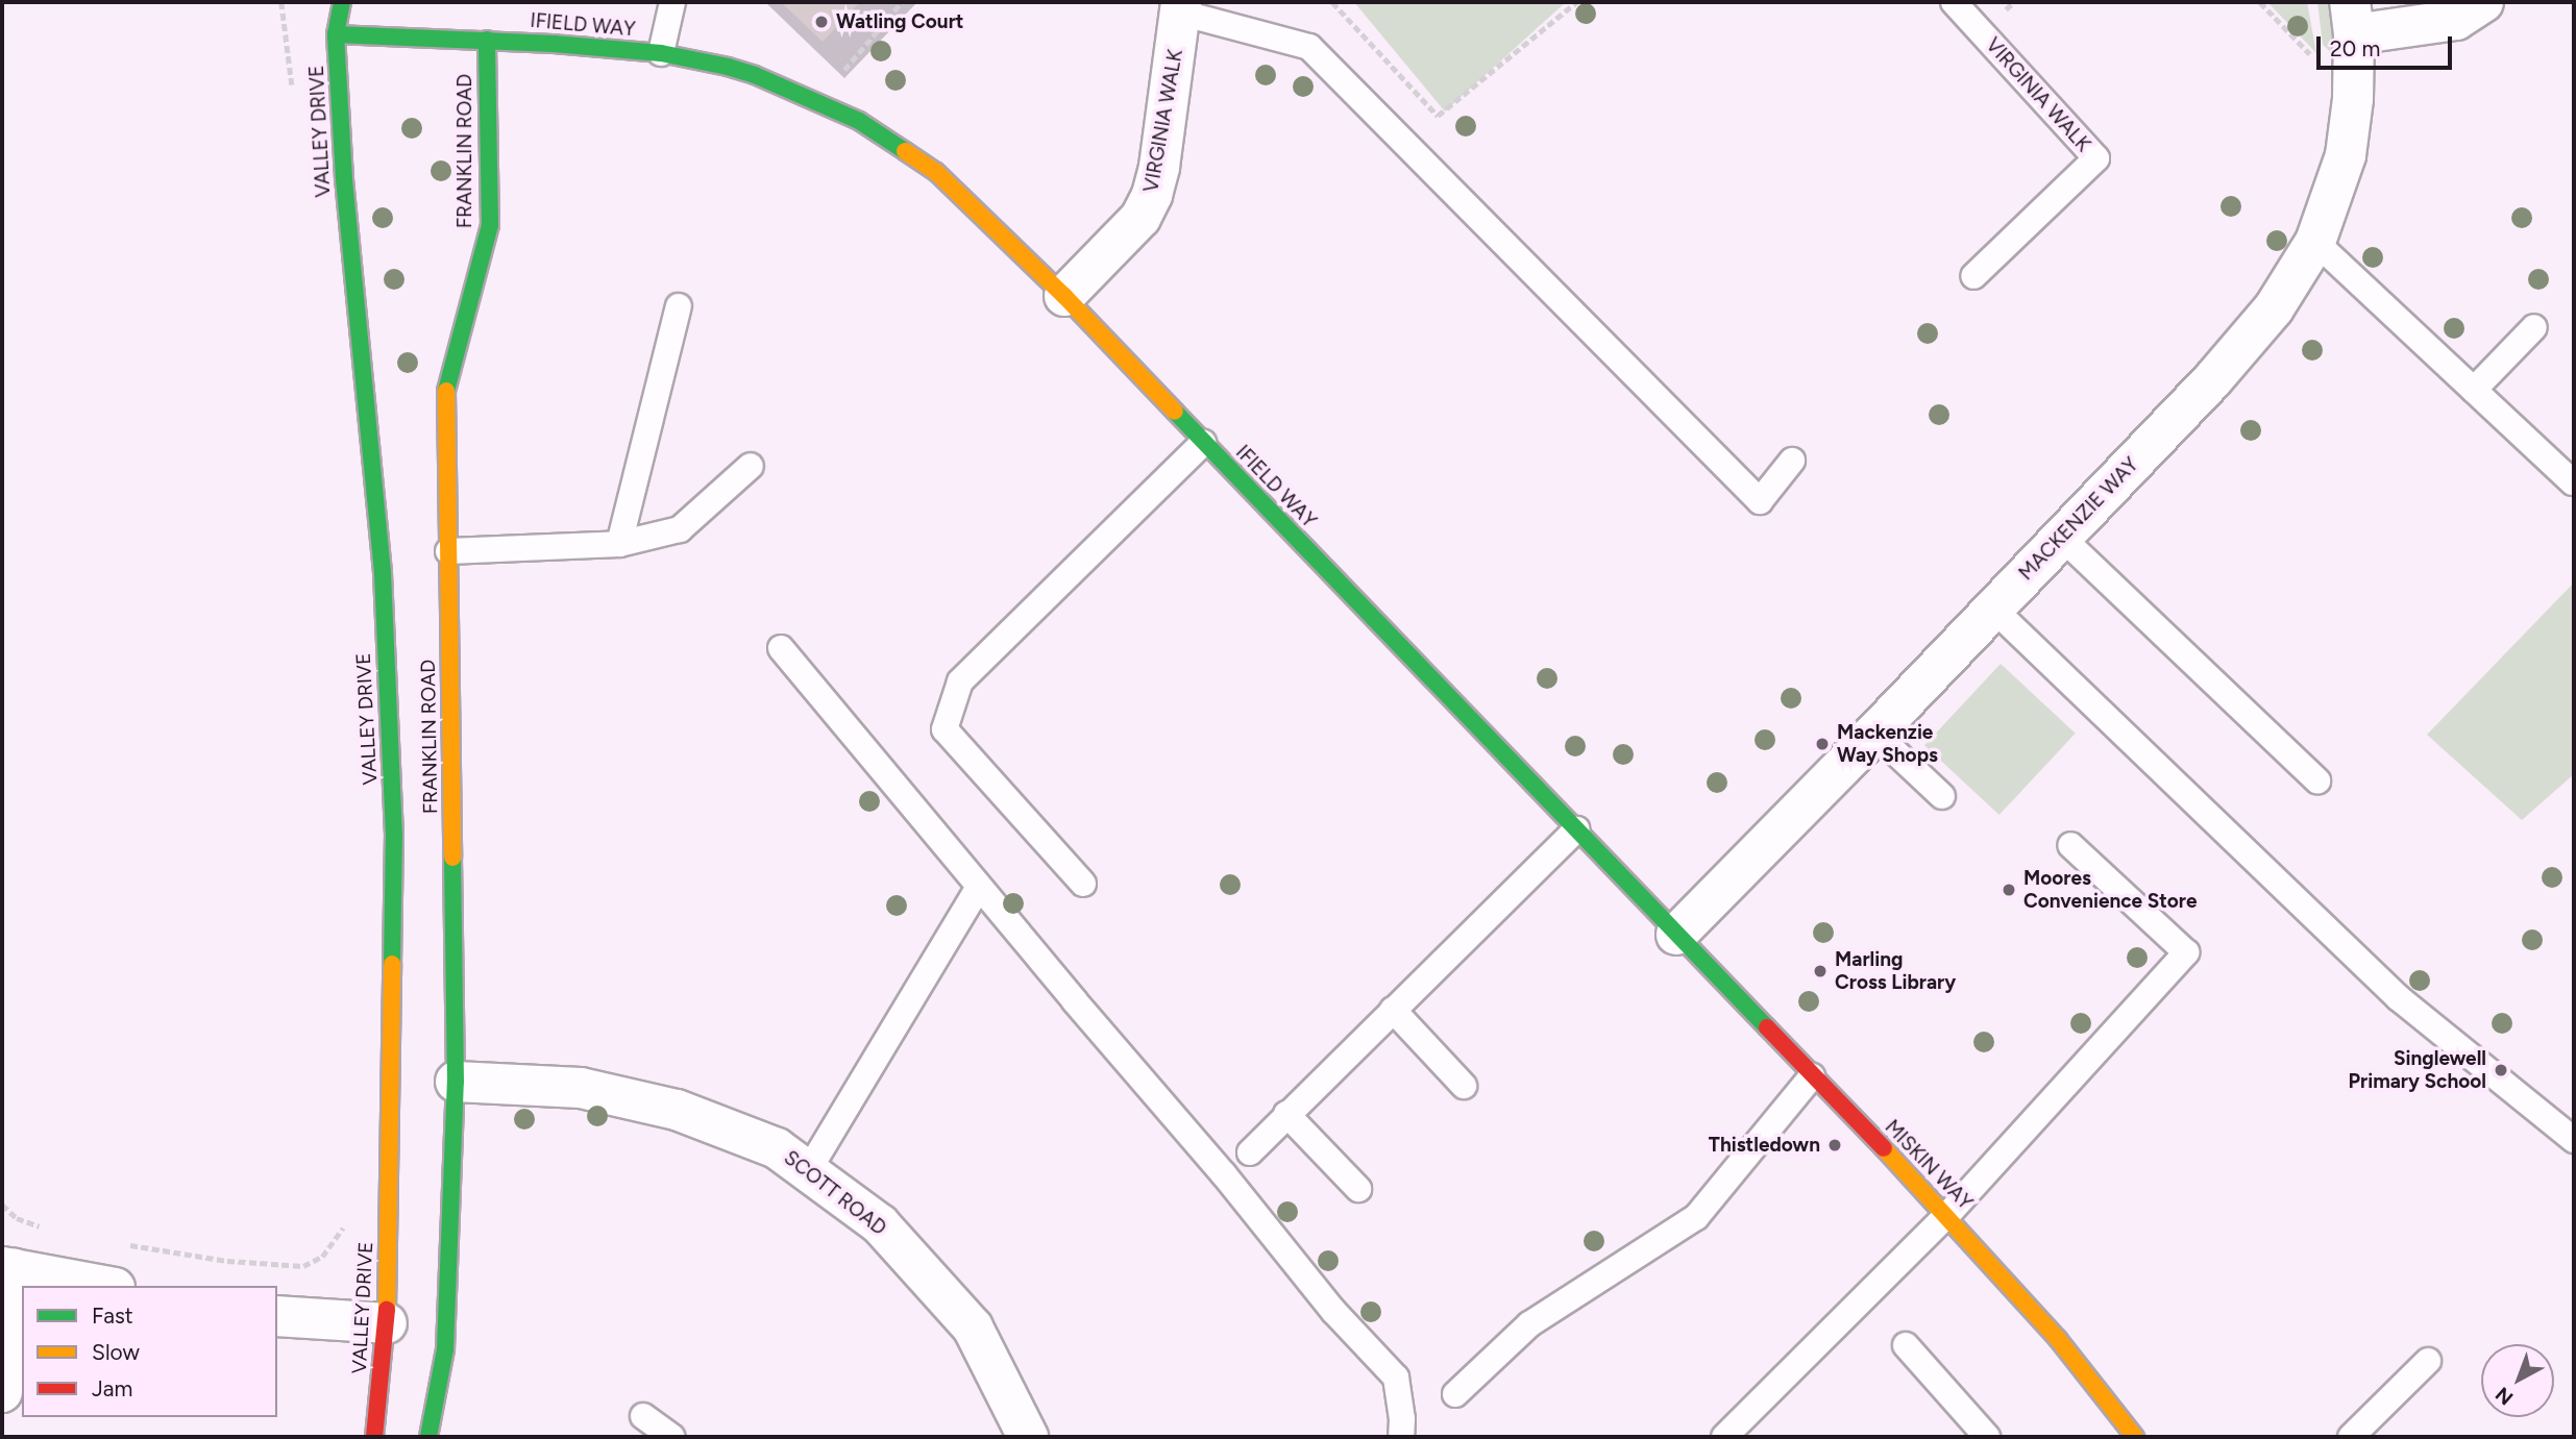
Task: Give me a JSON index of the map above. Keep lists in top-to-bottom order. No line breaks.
{"streets":{"street":["IFIELD WAY","VIRGINIA WALK","VALLEY DRIVE","FRANKLIN ROAD","MACKENZIE WAY","MISKIN WAY","SCOTT ROAD"]},"crossings":[["IFIELD WAY","VIRGINIA WALK"],["IFIELD WAY","VALLEY DRIVE"],["IFIELD WAY","FRANKLIN ROAD"],["IFIELD WAY","MACKENZIE WAY"],["IFIELD WAY","MISKIN WAY"],["FRANKLIN ROAD","SCOTT ROAD"],["MACKENZIE WAY","MISKIN WAY"]],"places":["Watling Court","Mackenzie Way Shops","Moores Convenience Store","Marling Cross Library","Singlewell Primary School","Thistledown"],"legend":["Fast","Slow","Jam"],"scale_bar":"20 m","north":"bottom left"}
